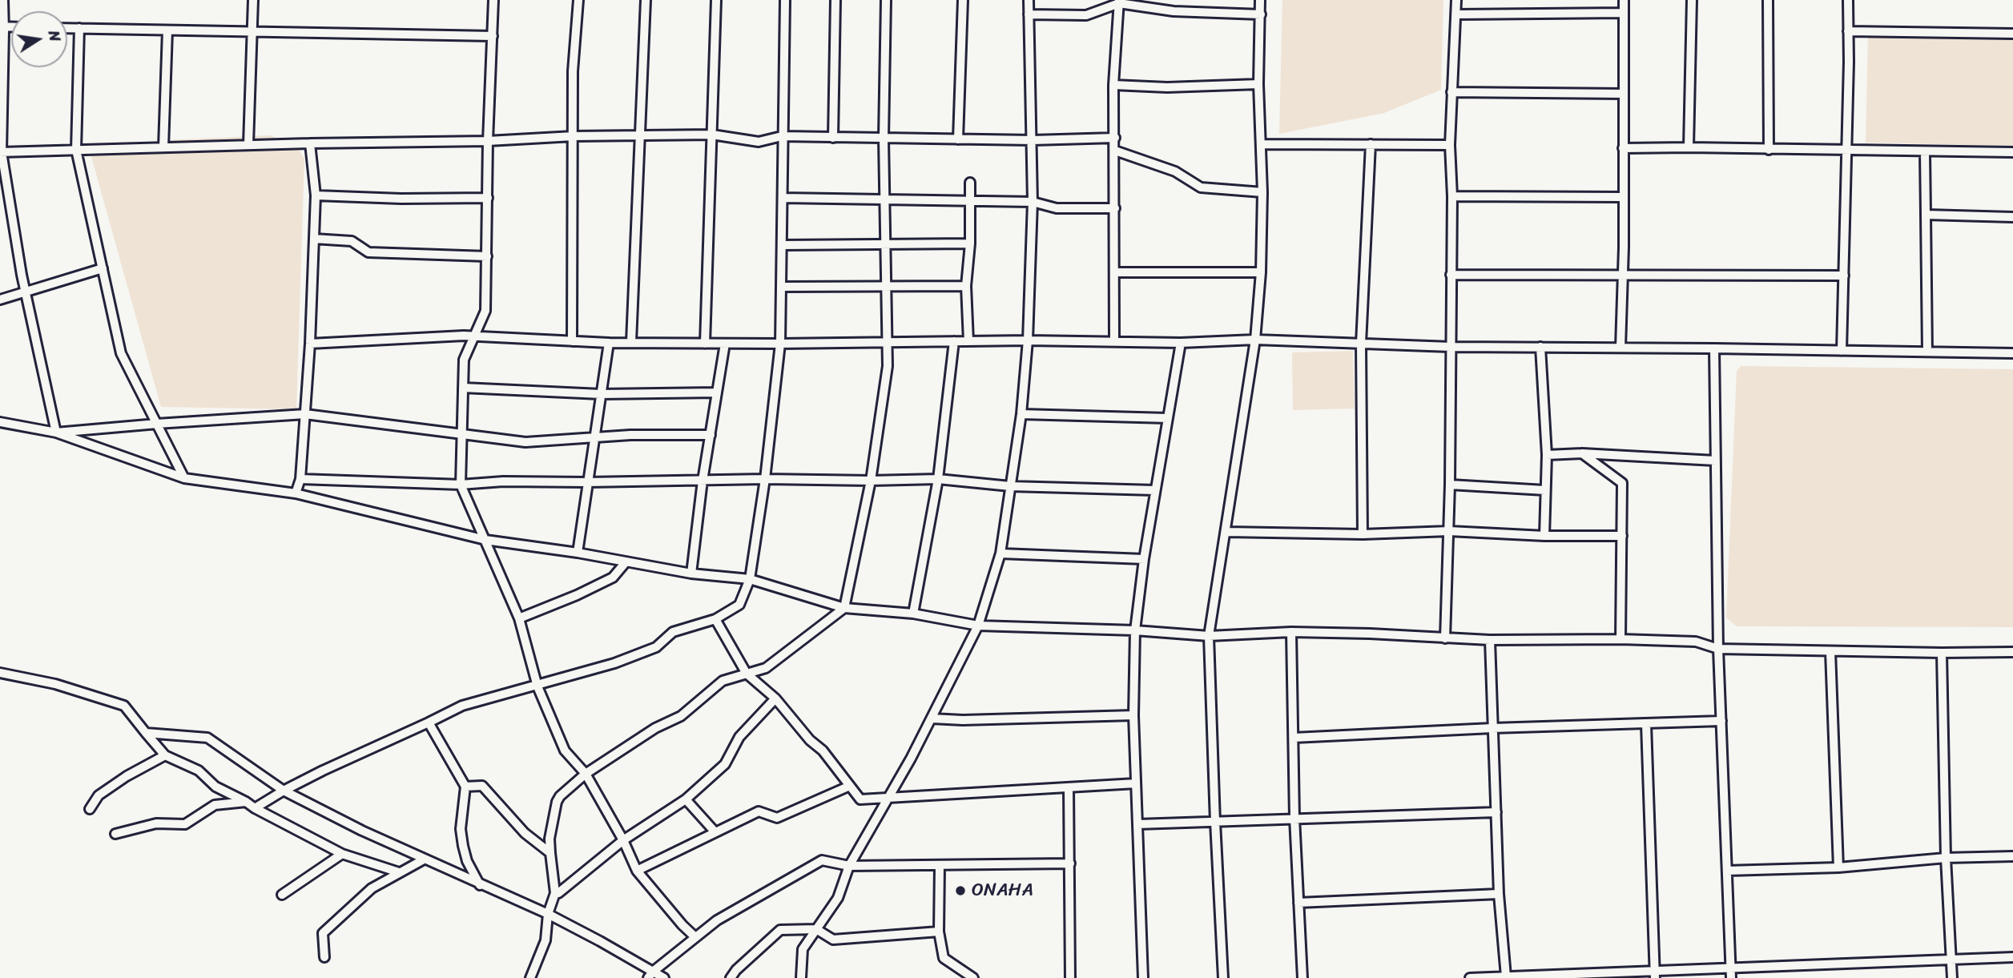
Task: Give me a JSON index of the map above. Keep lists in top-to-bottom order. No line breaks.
{"places":["ONAHA"],"north":"right"}
